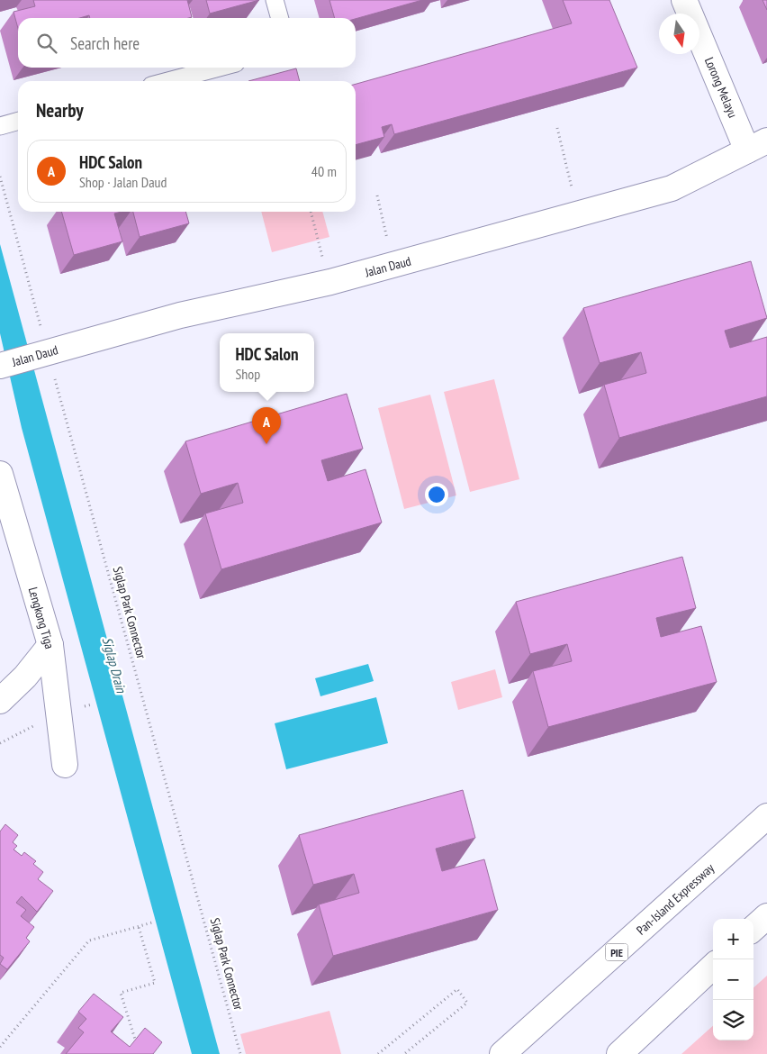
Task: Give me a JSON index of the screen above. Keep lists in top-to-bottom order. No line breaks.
{"streets":{"main road":["Lorong Melayu","Jalan Daud","Lengkong Tiga","Pan-Island Expressway","PIE"],"path":["Siglap Park Connector"]},"crossings":[["Lorong Melayu","Jalan Daud"],["Jalan Daud","Siglap Park Connector"]],"water":["Siglap Drain"],"north":"bottom","page":{"search":"Search here","heading":"Nearby","list":[{"mark":"A","name":"HDC Salon","note":"Shop · Jalan Daud","value":"40 m"}],"popup":["HDC Salon","Shop"],"pins":"A","map_buttons":["+","−"]}}
